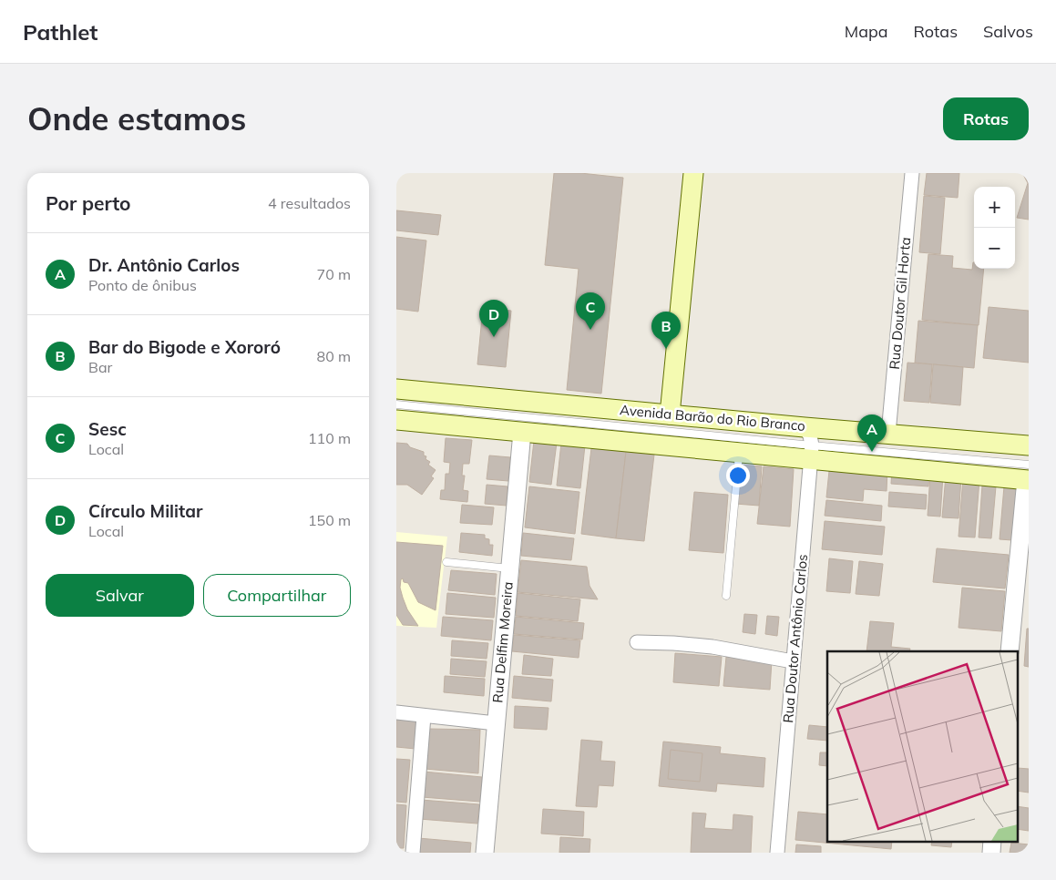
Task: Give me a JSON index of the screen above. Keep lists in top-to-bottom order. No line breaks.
{"streets":{"main road":["Avenida Barão do Rio Branco"],"street":["Rua Doutor Gil Horta","Rua Doutor Antônio Carlos","Rua Delfim Moreira"]},"crossings":[["Rua Doutor Gil Horta","Avenida Barão do Rio Branco"],["Avenida Barão do Rio Branco","Rua Doutor Antônio Carlos"],["Avenida Barão do Rio Branco","Rua Delfim Moreira"]],"page":{"header":"Pathlet","nav":["Mapa","Rotas","Salvos"],"buttons":["Rotas",["Salvar","Compartilhar"]],"title":"Onde estamos","heading":["Por perto","4 resultados"],"map_buttons":["+","−"],"list":[{"mark":"A","name":"Dr. Antônio Carlos","note":"Ponto de ônibus","value":"70 m"},{"mark":"B","name":"Bar do Bigode e Xororó","note":"Bar","value":"80 m"},{"mark":"C","name":"Sesc","note":"Local","value":"110 m"},{"mark":"D","name":"Círculo Militar","note":"Local","value":"150 m"}],"pins":["C","D","B","A"]}}
